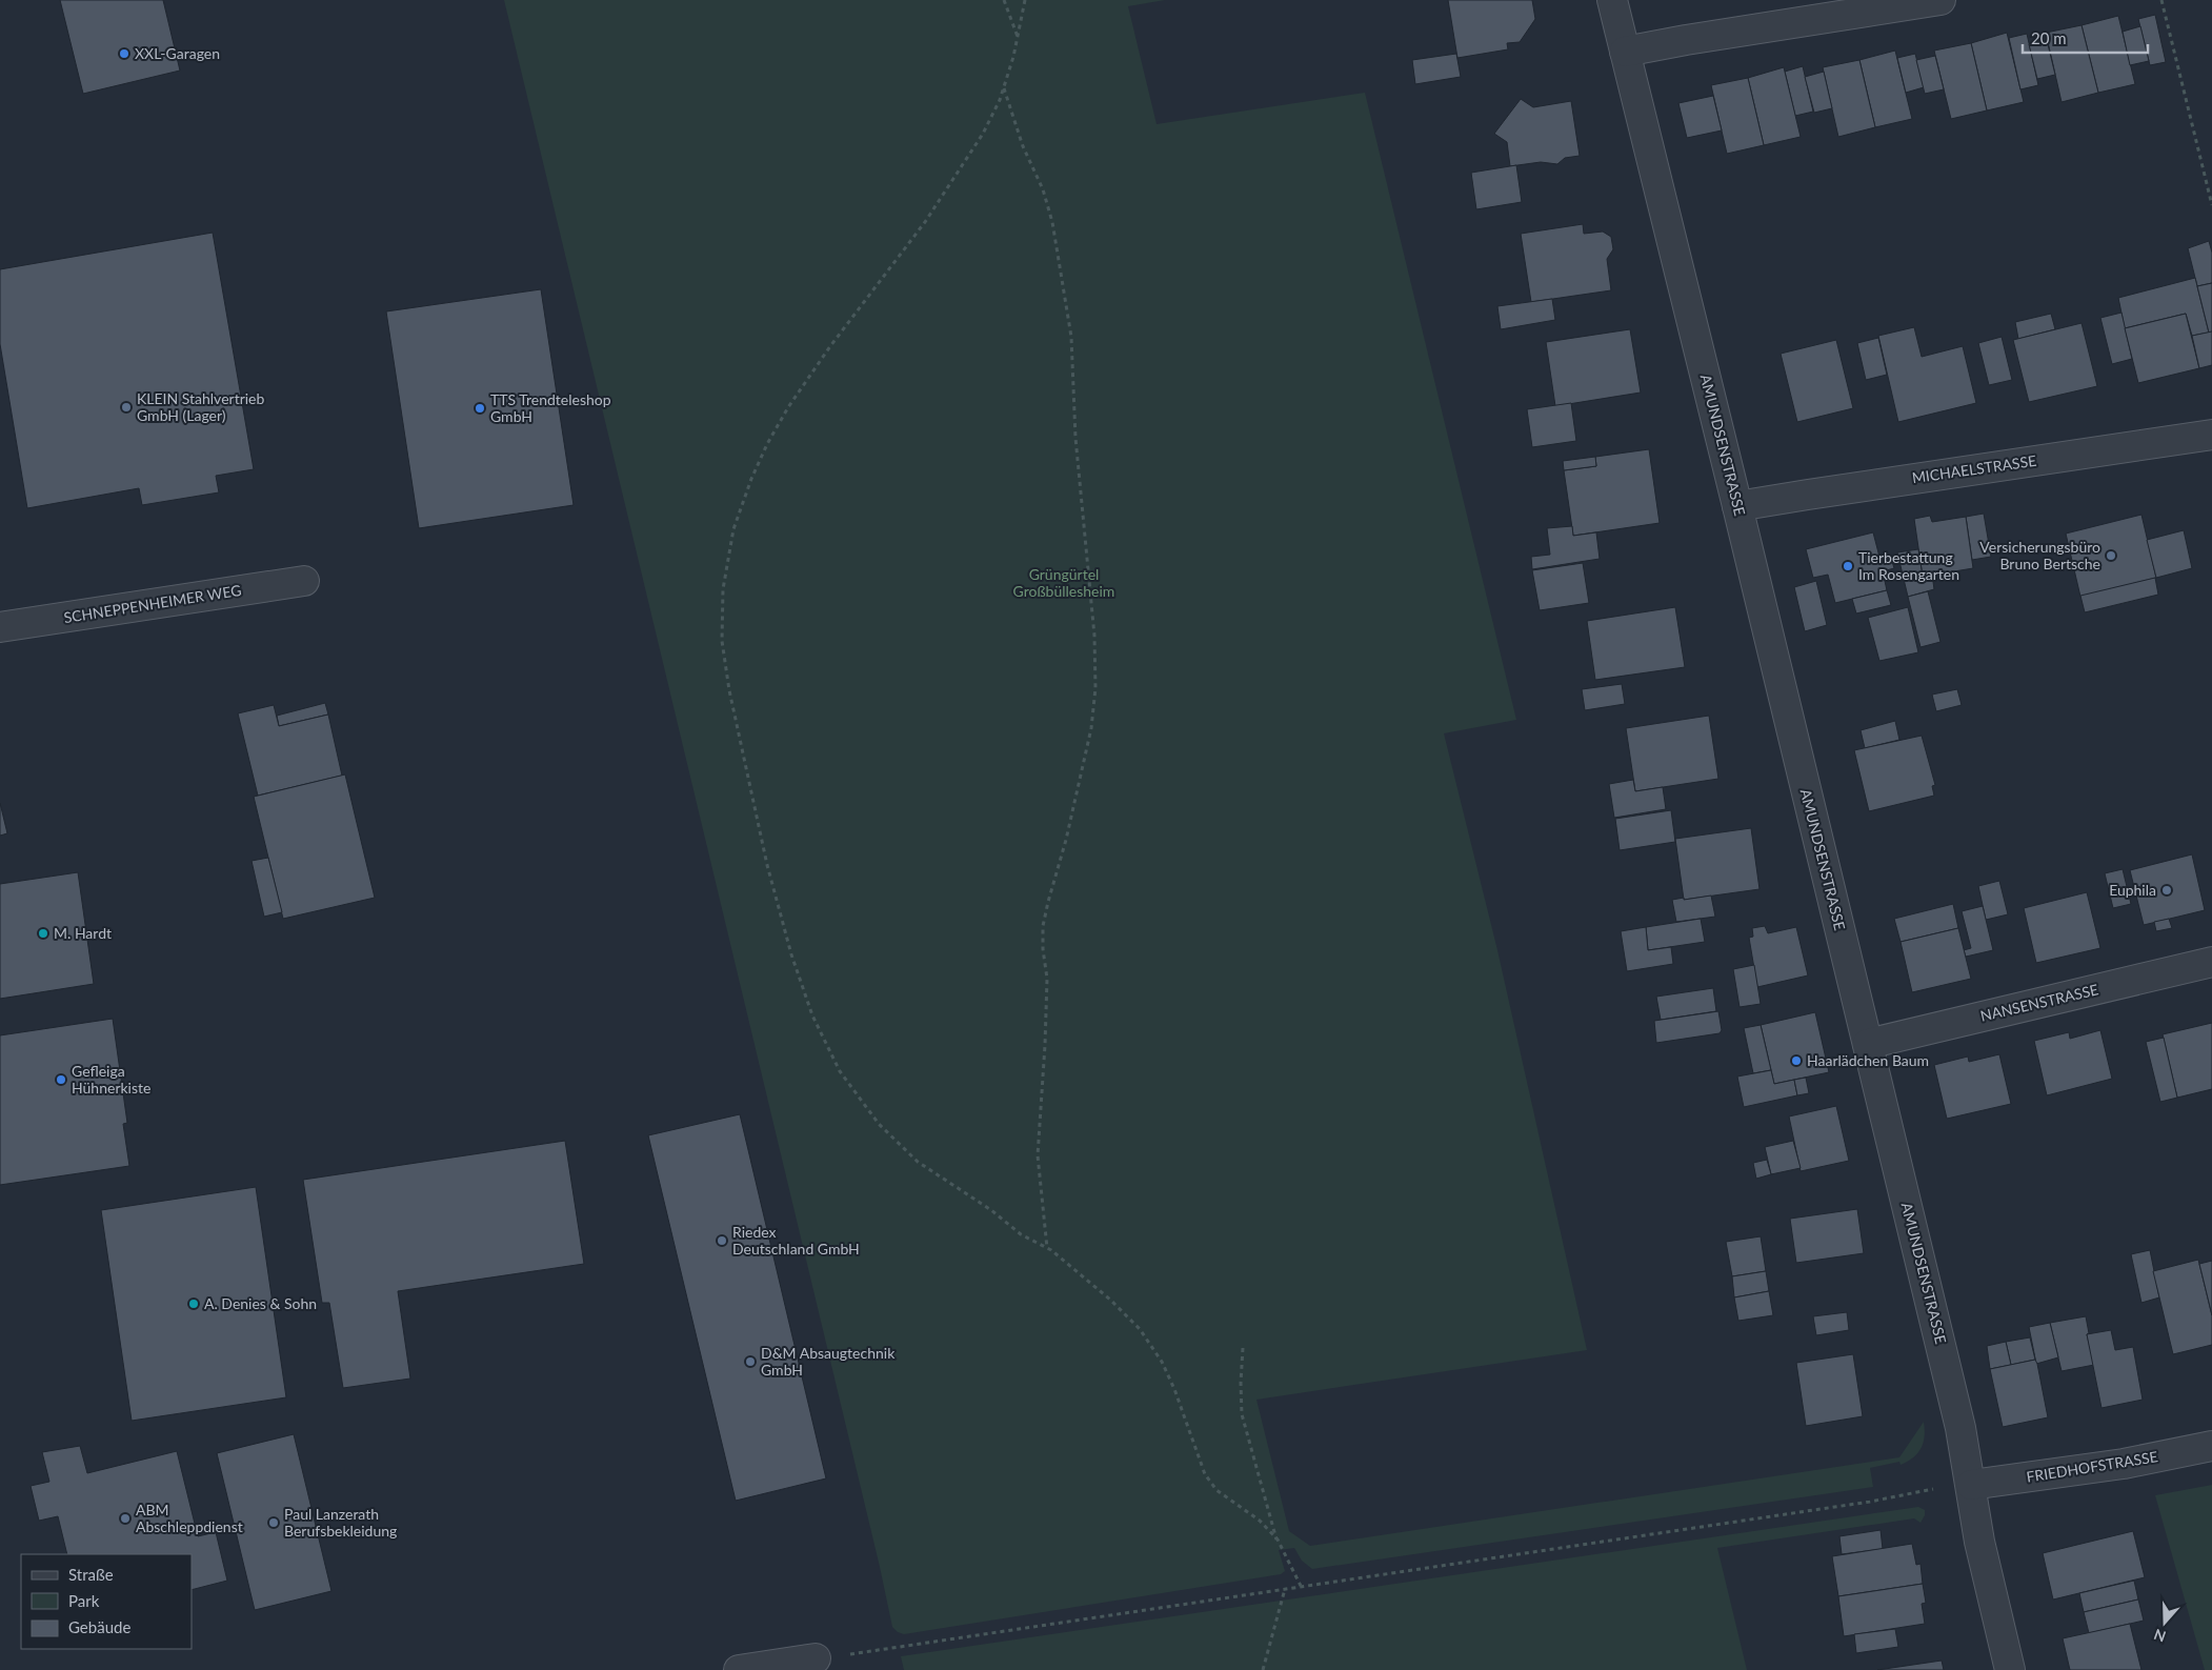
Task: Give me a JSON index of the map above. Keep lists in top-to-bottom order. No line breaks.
{"streets":{"street":["AMUNDSENSTRASSE","MICHAELSTRASSE","SCHNEPPENHEIMER WEG","NANSENSTRASSE","FRIEDHOFSTRASSE"]},"crossings":[["AMUNDSENSTRASSE","MICHAELSTRASSE"],["AMUNDSENSTRASSE","NANSENSTRASSE"],["AMUNDSENSTRASSE","FRIEDHOFSTRASSE"]],"parks":["Grüngürtel Großbüllesheim"],"places":["XXL-Garagen","KLEIN Stahlvertrieb GmbH (Lager)","TTS Trendteleshop GmbH","Versicherungsbüro Bruno Bertsche","Tierbestattung Im Rosengarten","Euphila","M. Hardt","Haarlädchen Baum","Gefleiga Hühnerkiste","Riedex Deutschland GmbH","A. Denies & Sohn","D&M Absaugtechnik GmbH","ABM Abschleppdienst","Paul Lanzerath Berufsbekleidung"],"legend":["Straße","Park","Gebäude"],"scale_bar":"20 m","north":"bottom"}
